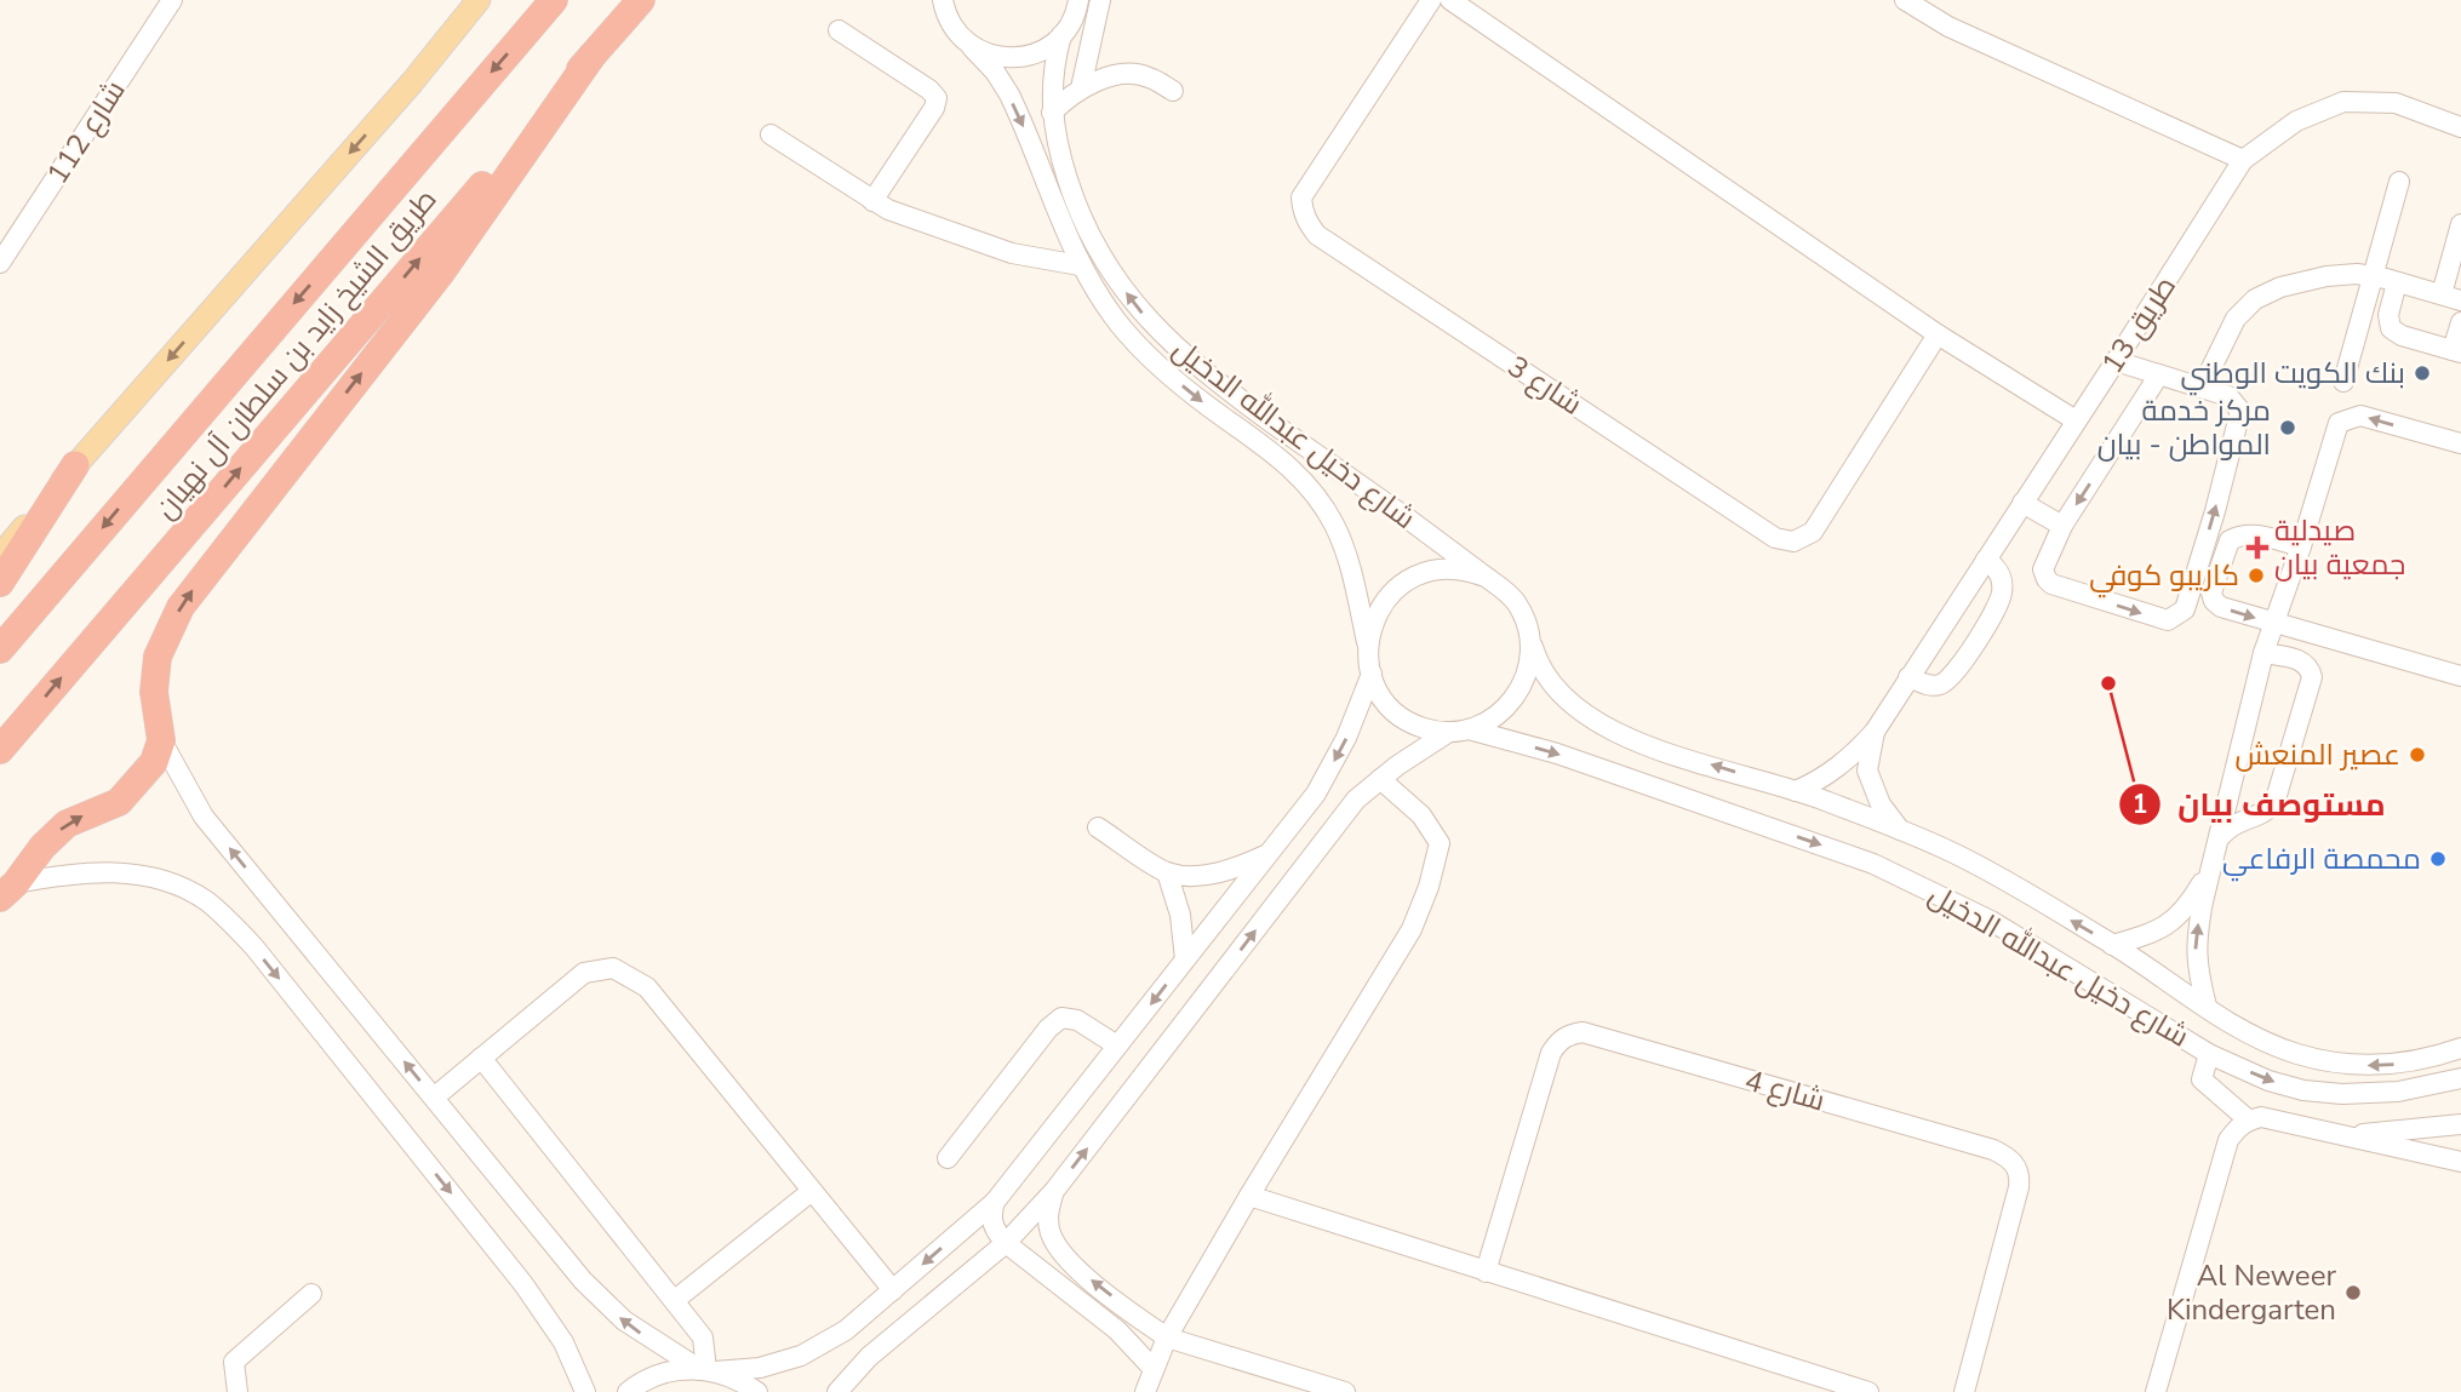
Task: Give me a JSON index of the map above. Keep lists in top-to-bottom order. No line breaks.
{"streets":{"highway":["طريق الشيخ زايد بن سلطان آل نهيان"],"street":["شارع 112","طريق 13","شارع 3","شارع دخيل عبدالله الدخيل","شارع 4"]},"crossings":[["طريق 13","شارع دخيل عبدالله الدخيل"]],"places":{"other":["بنك الكويت الوطني","مركز خدمة المواطن - بيان","كاريبو كوفي","مستوصف بيان","عصير المنعش","محمصة الرفاعي","Al Neweer Kindergarten"],"health":["صيدلية جمعية بيان"]}}
